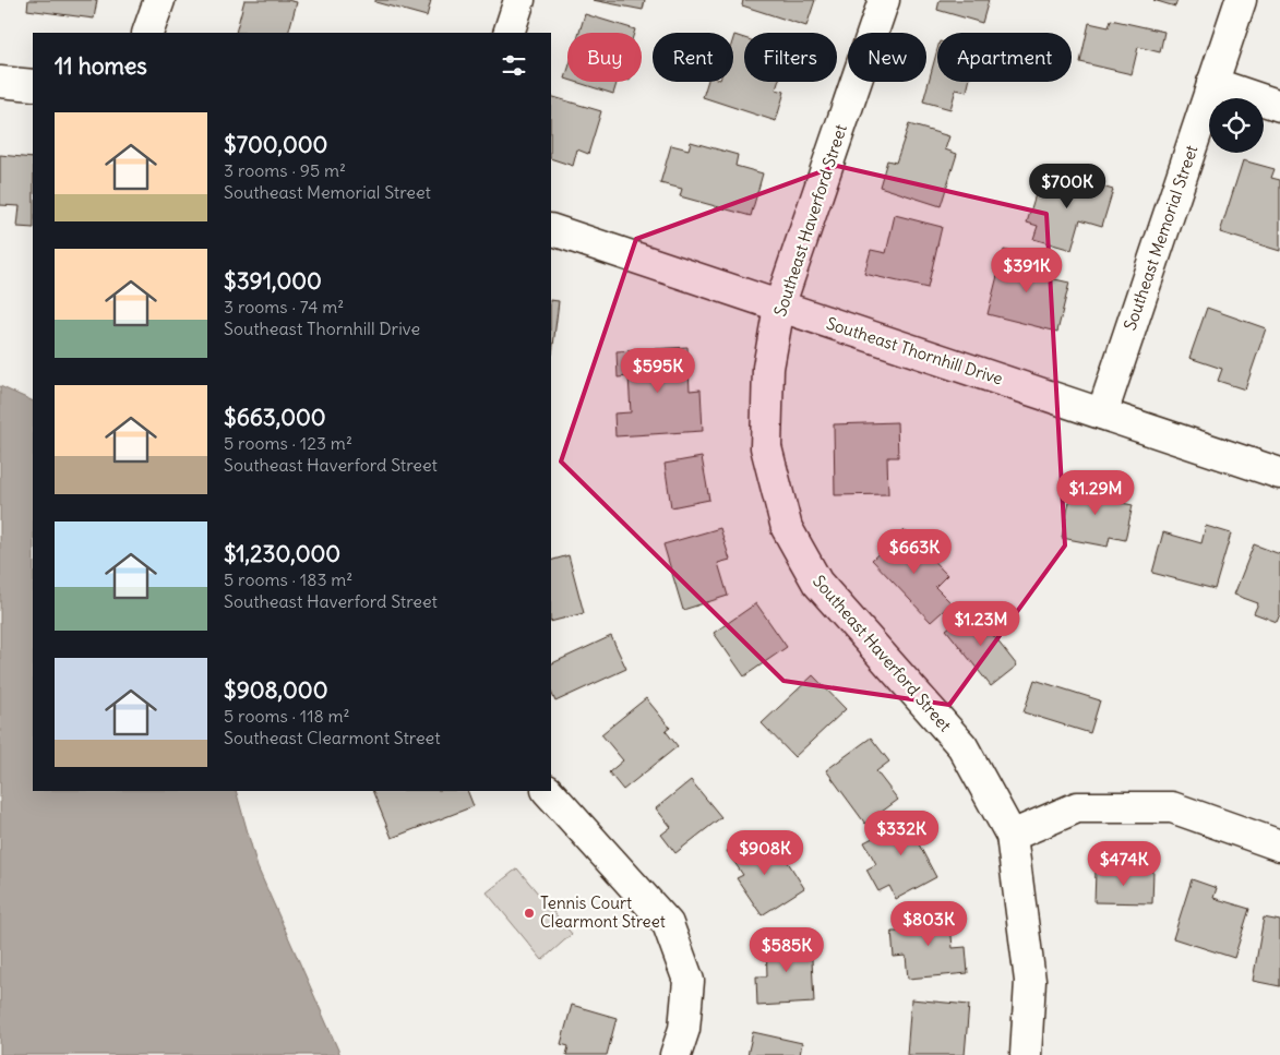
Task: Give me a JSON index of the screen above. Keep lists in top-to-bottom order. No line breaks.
{"streets":{"street":["Southeast Haverford Street","Southeast Memorial Street","Southeast Thornhill Drive"]},"crossings":[["Southeast Haverford Street","Southeast Thornhill Drive"],["Southeast Memorial Street","Southeast Thornhill Drive"]],"places":["Tennis Court Clearmont Street"],"page":{"chip":["Buy","Rent","Filters","New","Apartment"],"heading":"11 homes","list":[{"name":"$700,000","note":"3 rooms · 95 m² · Southeast Memorial Street"},{"name":"$391,000","note":"3 rooms · 74 m² · Southeast Thornhill Drive"},{"name":"$663,000","note":"5 rooms · 123 m² · Southeast Haverford Street"},{"name":"$1,230,000","note":"5 rooms · 183 m² · Southeast Haverford Street"},{"name":"$908,000","note":"5 rooms · 118 m² · Southeast Clearmont Street"}],"price":["$700K","$391K","$595K","$1.29M","$663K","$1.23M","$332K","$908K","$474K","$803K","$585K"]}}
